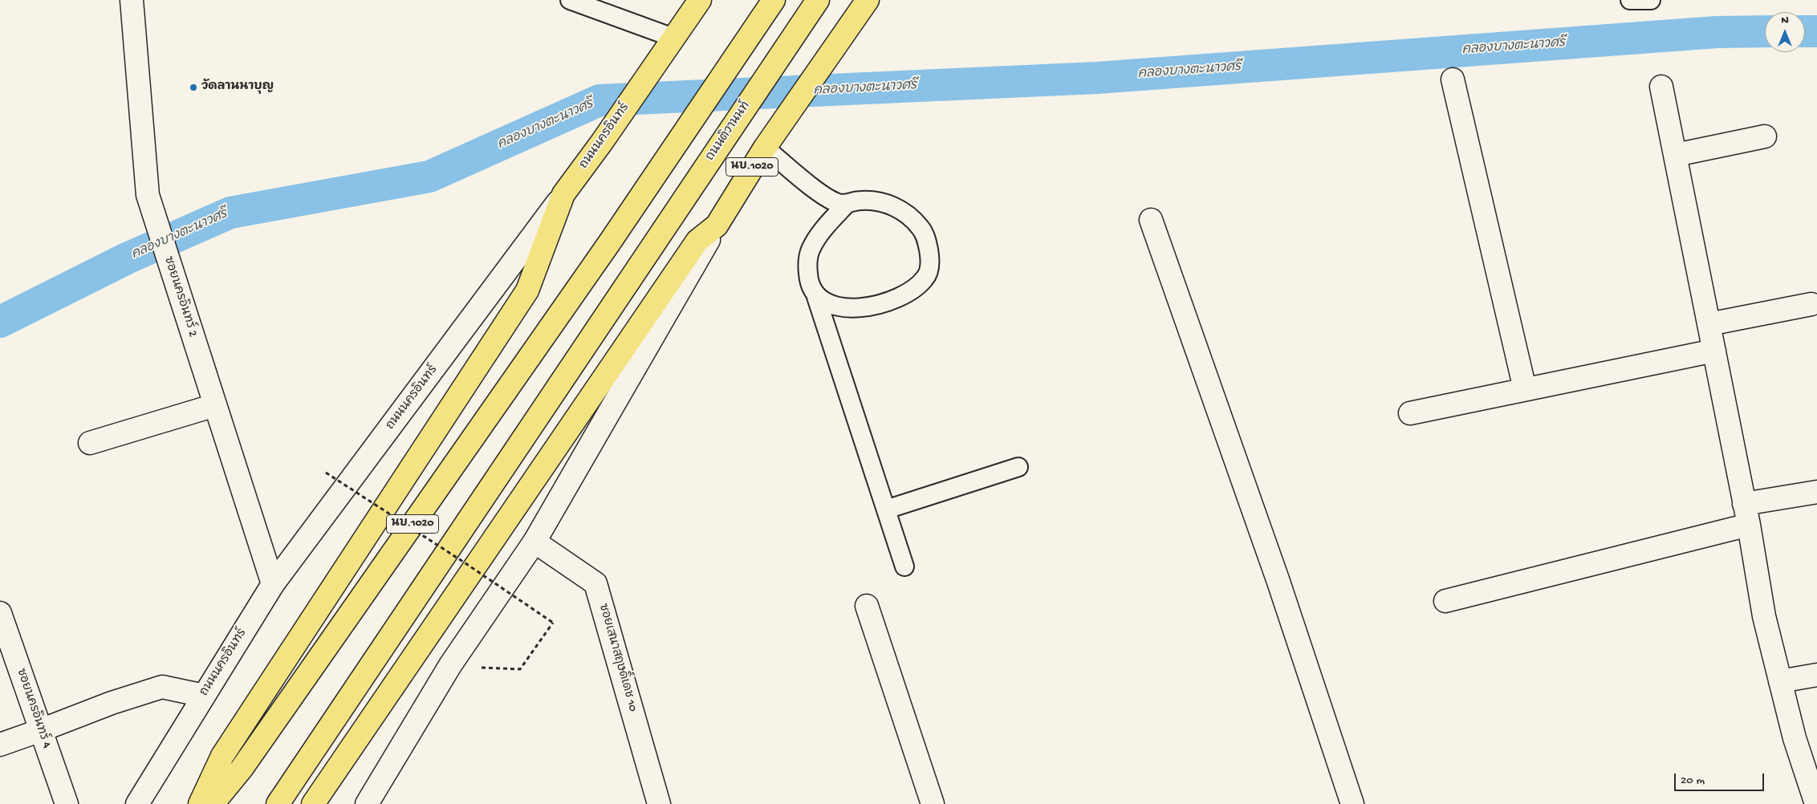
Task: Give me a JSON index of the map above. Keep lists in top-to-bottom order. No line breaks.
{"streets":{"main road":["ถนนติวานนท์","ถนนนครอินทร์","นบ.1020"],"street":["ซอยนครอินทร์ 2","ซอยเสนาสฤษดิ์เดช 10","ซอยนครอินทร์ 4"]},"crossings":[["ถนนนครอินทร์","ซอยนครอินทร์ 2"],["นบ.1020","ซอยเสนาสฤษดิ์เดช 10"]],"water":["คลองบางตะนาวศรี"],"places":["วัดลานนาบุญ"],"scale_bar":"20 m","north":"top"}
